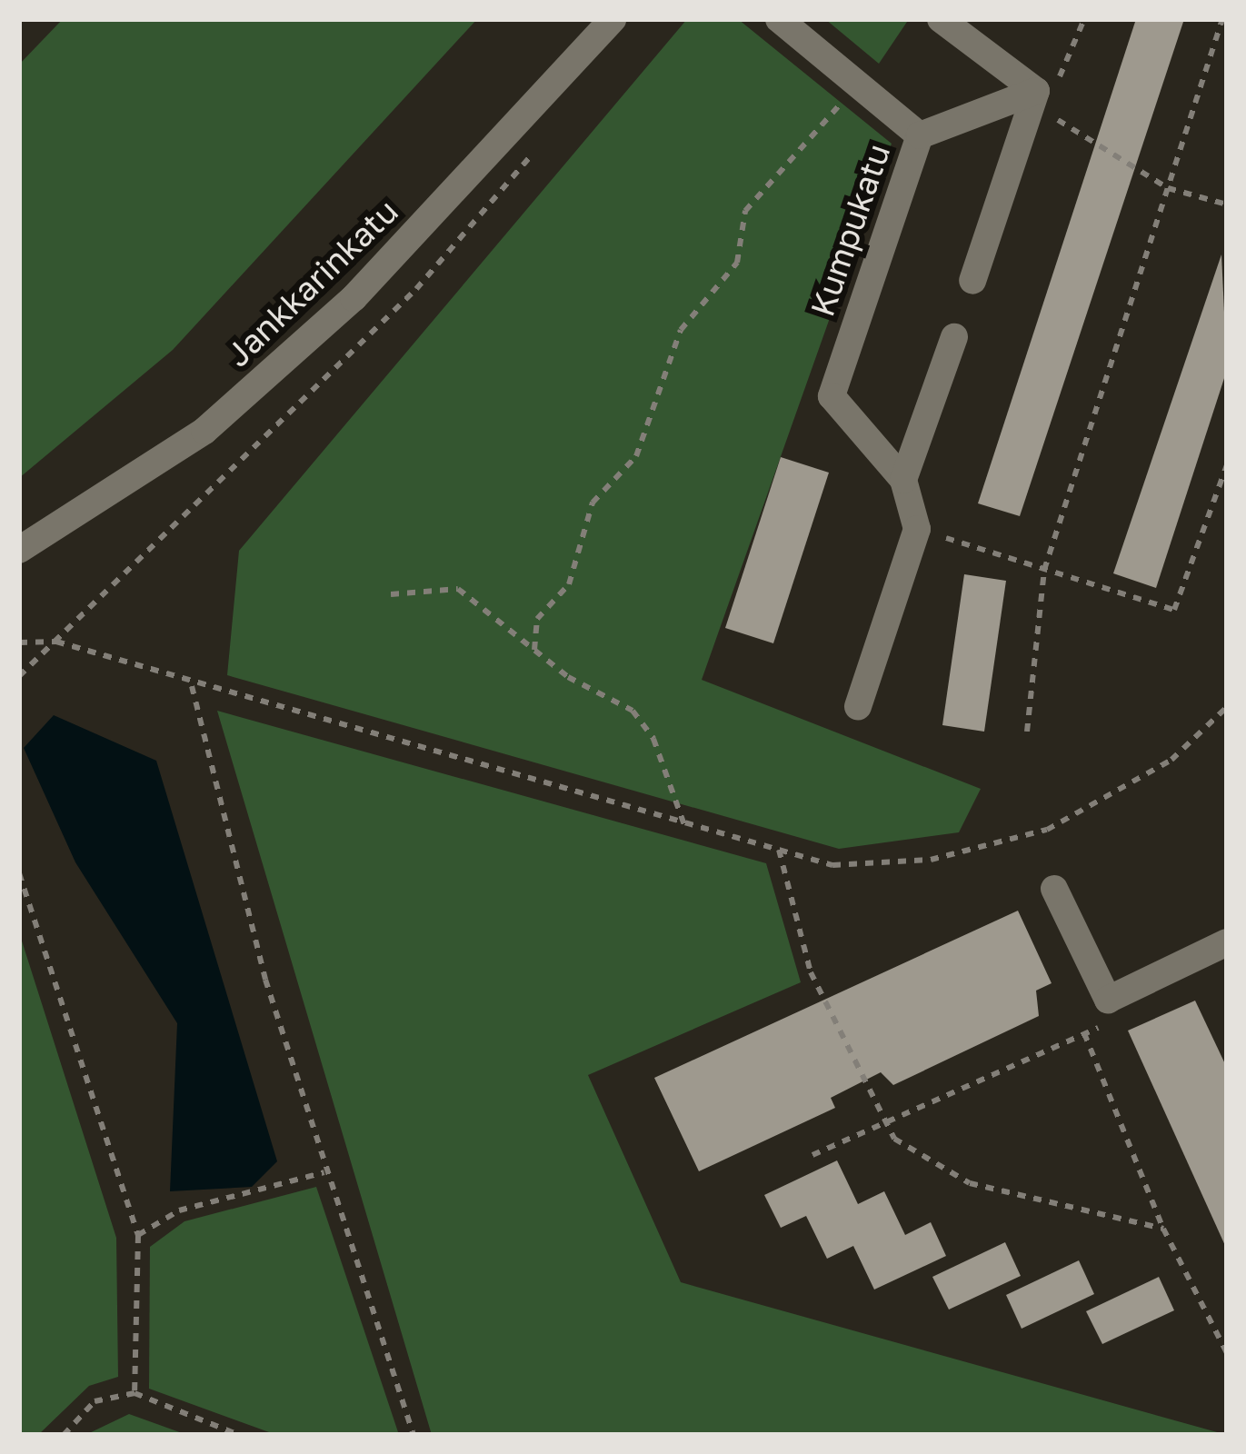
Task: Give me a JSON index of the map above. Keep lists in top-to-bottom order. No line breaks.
{"streets":{"street":["Kumpukatu","Jankkarinkatu"]}}
